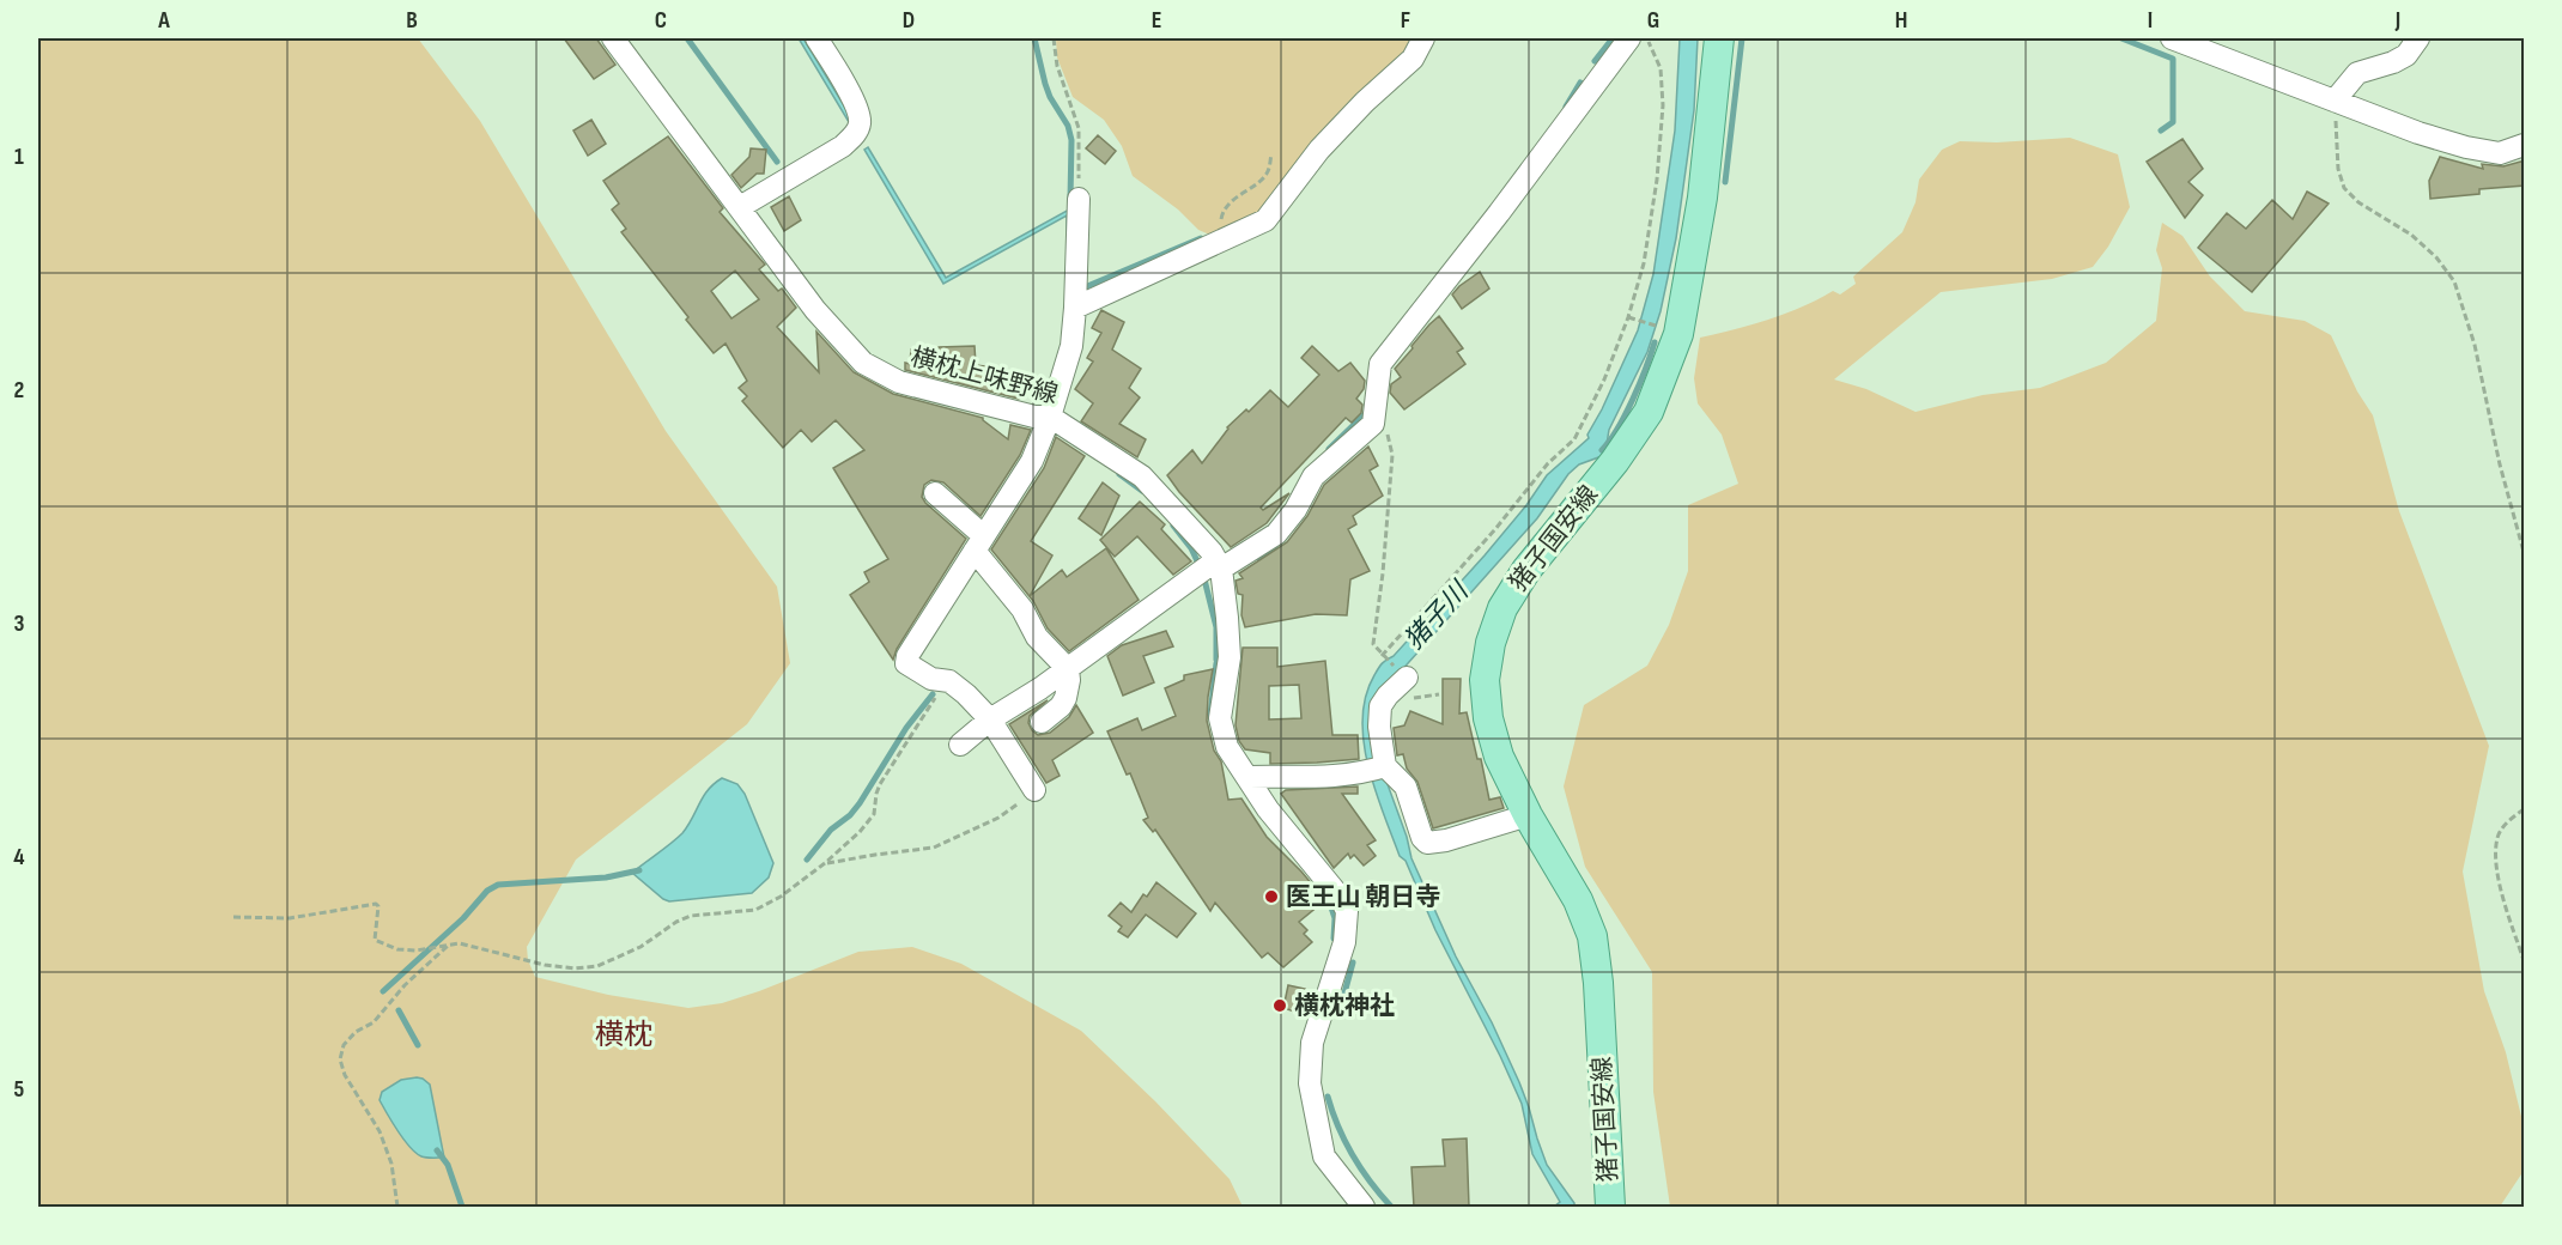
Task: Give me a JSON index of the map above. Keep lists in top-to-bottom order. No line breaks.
{"streets":{"main road":["猪子国安線"],"street":["横枕上味野線"]},"districts":["横枕"],"water":["猪子川"],"places":["医王山 朝日寺","横枕神社"],"grid":{"columns":["A","B","C","D","E","F","G","H","I","J"],"rows":["1","2","3","4","5"]}}
